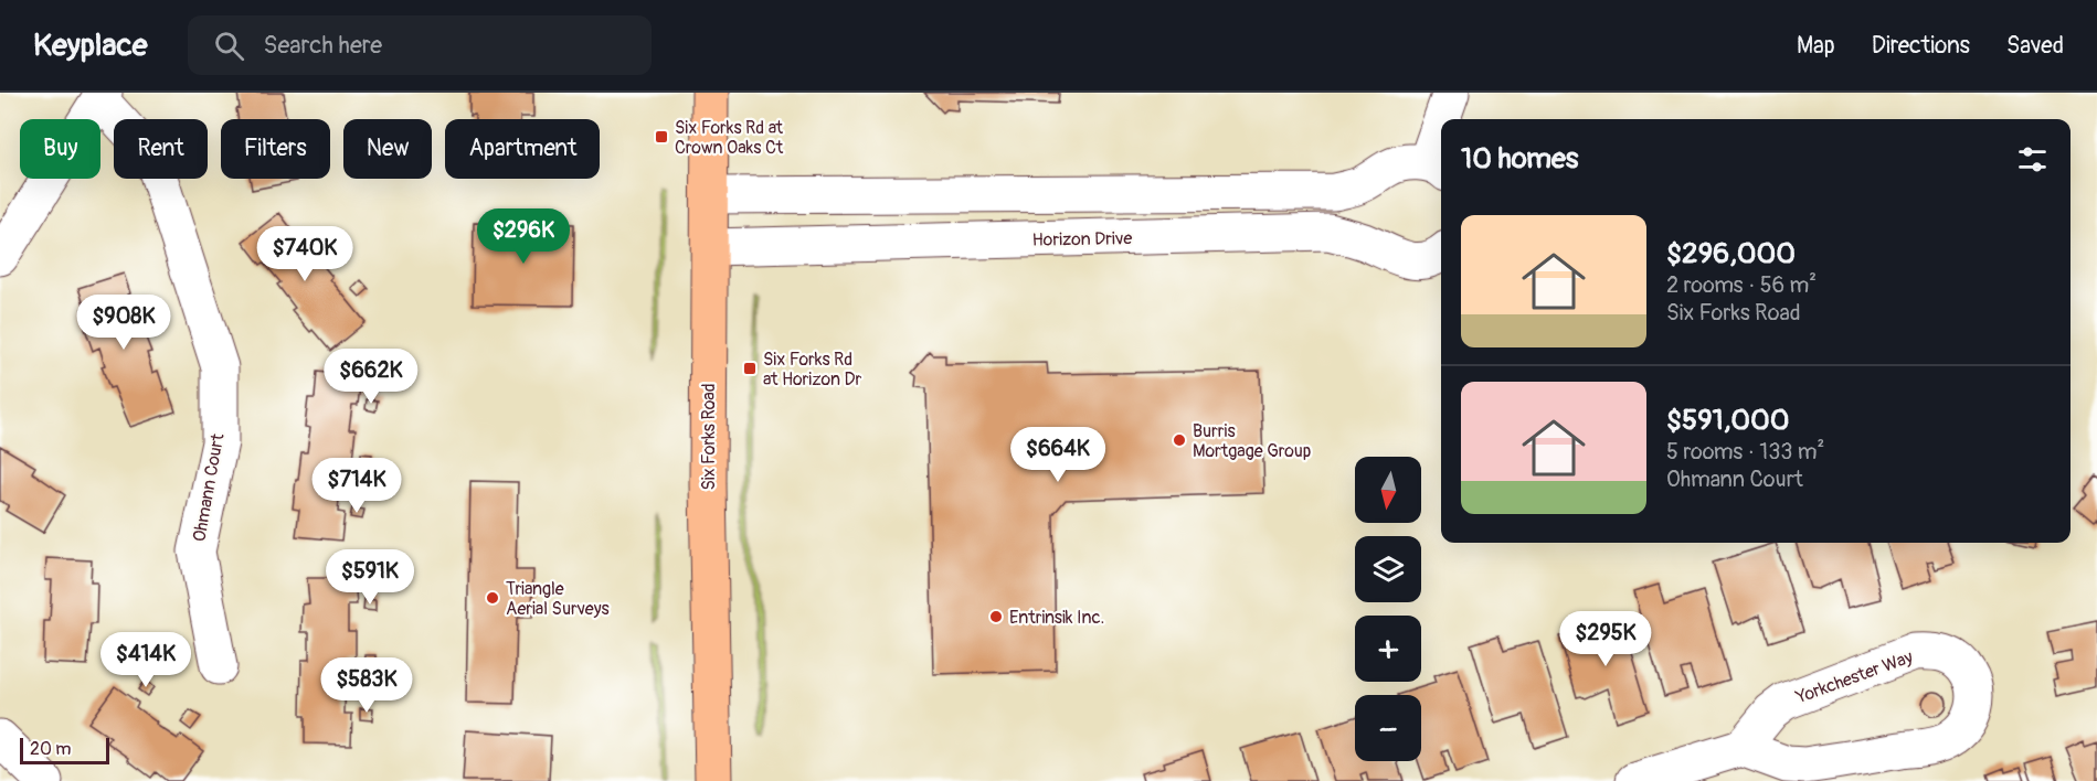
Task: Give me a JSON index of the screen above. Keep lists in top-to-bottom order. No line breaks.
{"streets":{"main road":["Six Forks Road"],"street":["Horizon Drive","Ohmann Court","Yorkchester Way"]},"crossings":[["Horizon Drive","Six Forks Road"]],"places":{"transit":["Six Forks Rd at Crown Oaks Ct","Six Forks Rd at Horizon Dr"],"other":["Burris Mortgage Group","Triangle Aerial Surveys","Entrinsik Inc."]},"scale_bar":"20 m","north":"bottom","page":{"header":"Keyplace","search":"Search here","nav":["Map","Directions","Saved"],"chip":["Buy","Rent","Filters","New","Apartment"],"heading":"10 homes","list":[{"name":"$296,000","note":"2 rooms · 56 m² · Six Forks Road"},{"name":"$591,000","note":"5 rooms · 133 m² · Ohmann Court"}],"price":["$296K","$740K","$908K","$662K","$664K","$714K","$591K","$295K","$414K","$583K"],"map_buttons":["+","−"],"scale":"20 m"}}
